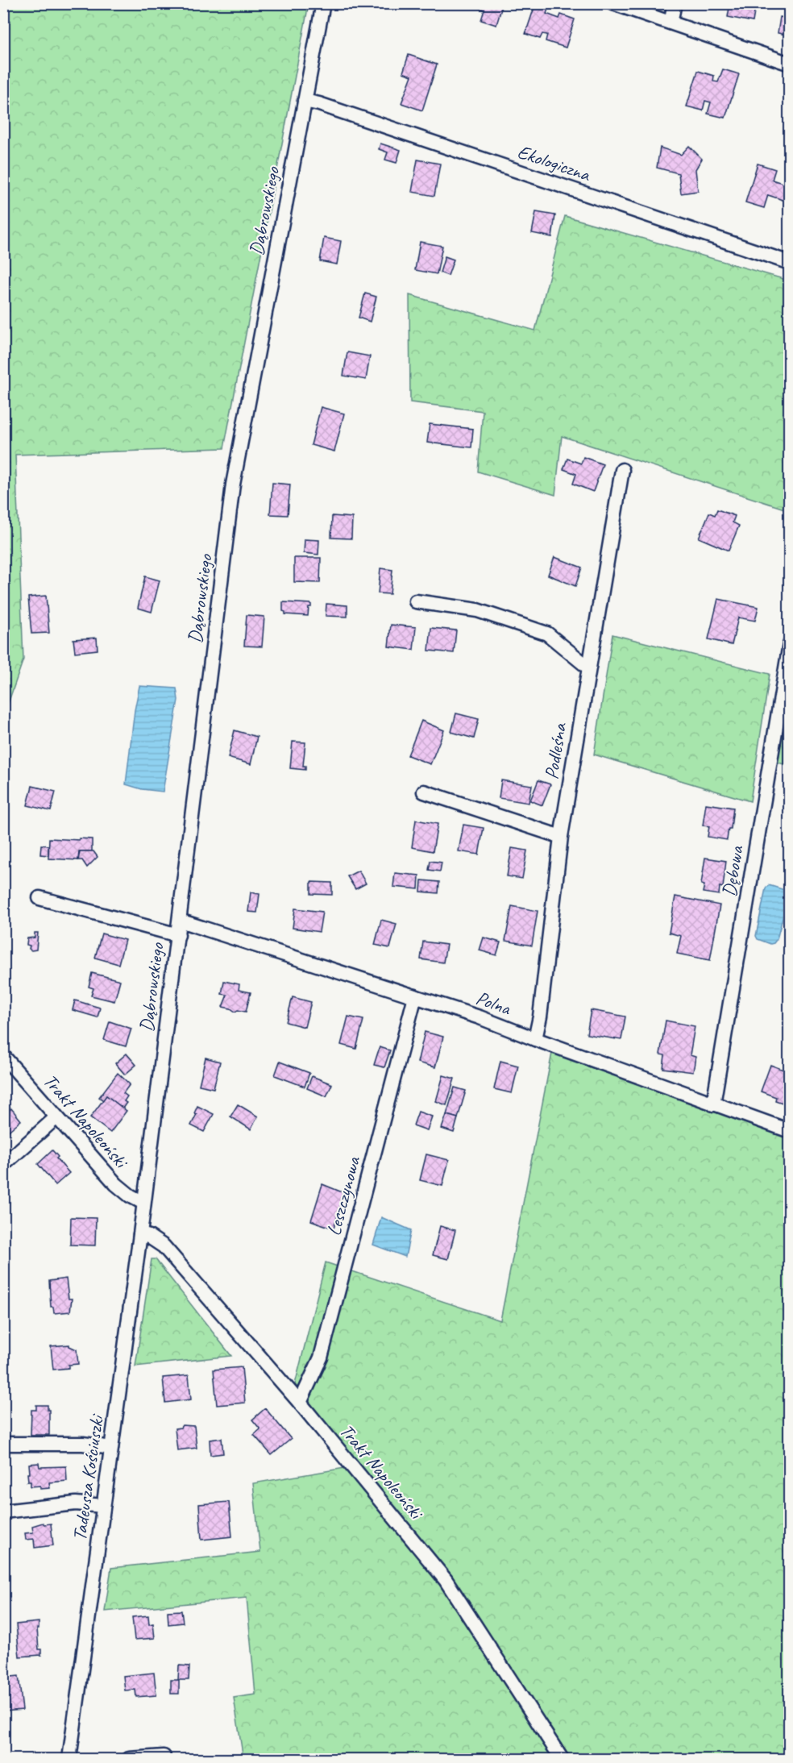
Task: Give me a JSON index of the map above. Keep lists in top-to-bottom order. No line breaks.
{"streets":{"street":["Ekologiczna","Dąbrowskiego","Podleśna","Dębowa","Polna","Trakt Napoleoński","Leszczynowa","Tadeusza Kościuszki"]},"crossings":[["Ekologiczna","Dąbrowskiego"],["Dąbrowskiego","Polna"],["Dąbrowskiego","Trakt Napoleoński"],["Dąbrowskiego","Tadeusza Kościuszki"],["Podleśna","Polna"],["Dębowa","Polna"],["Polna","Leszczynowa"],["Trakt Napoleoński","Leszczynowa"],["Trakt Napoleoński","Tadeusza Kościuszki"]]}
